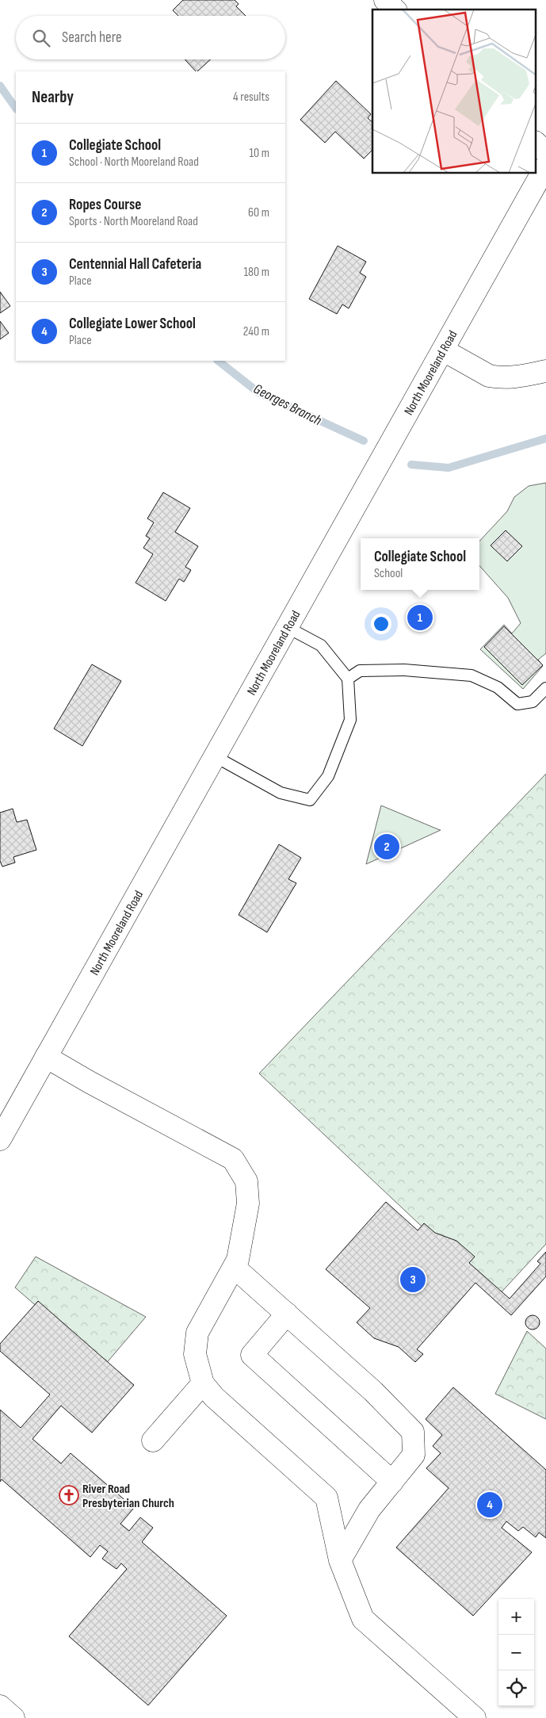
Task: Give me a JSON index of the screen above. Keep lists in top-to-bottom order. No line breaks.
{"streets":{"street":["North Mooreland Road"]},"water":["Georges Branch"],"places":{"church":["River Road Presbyterian Church"]},"page":{"search":"Search here","heading":["Nearby","4 results"],"list":[{"mark":"1","name":"Collegiate School","note":"School · North Mooreland Road","value":"10 m"},{"mark":"2","name":"Ropes Course","note":"Sports · North Mooreland Road","value":"60 m"},{"mark":"3","name":"Centennial Hall Cafeteria","note":"Place","value":"180 m"},{"mark":"4","name":"Collegiate Lower School","note":"Place","value":"240 m"}],"popup":["Collegiate School","School"],"pins":["1","2","3","4"],"map_buttons":["+","−"]}}
